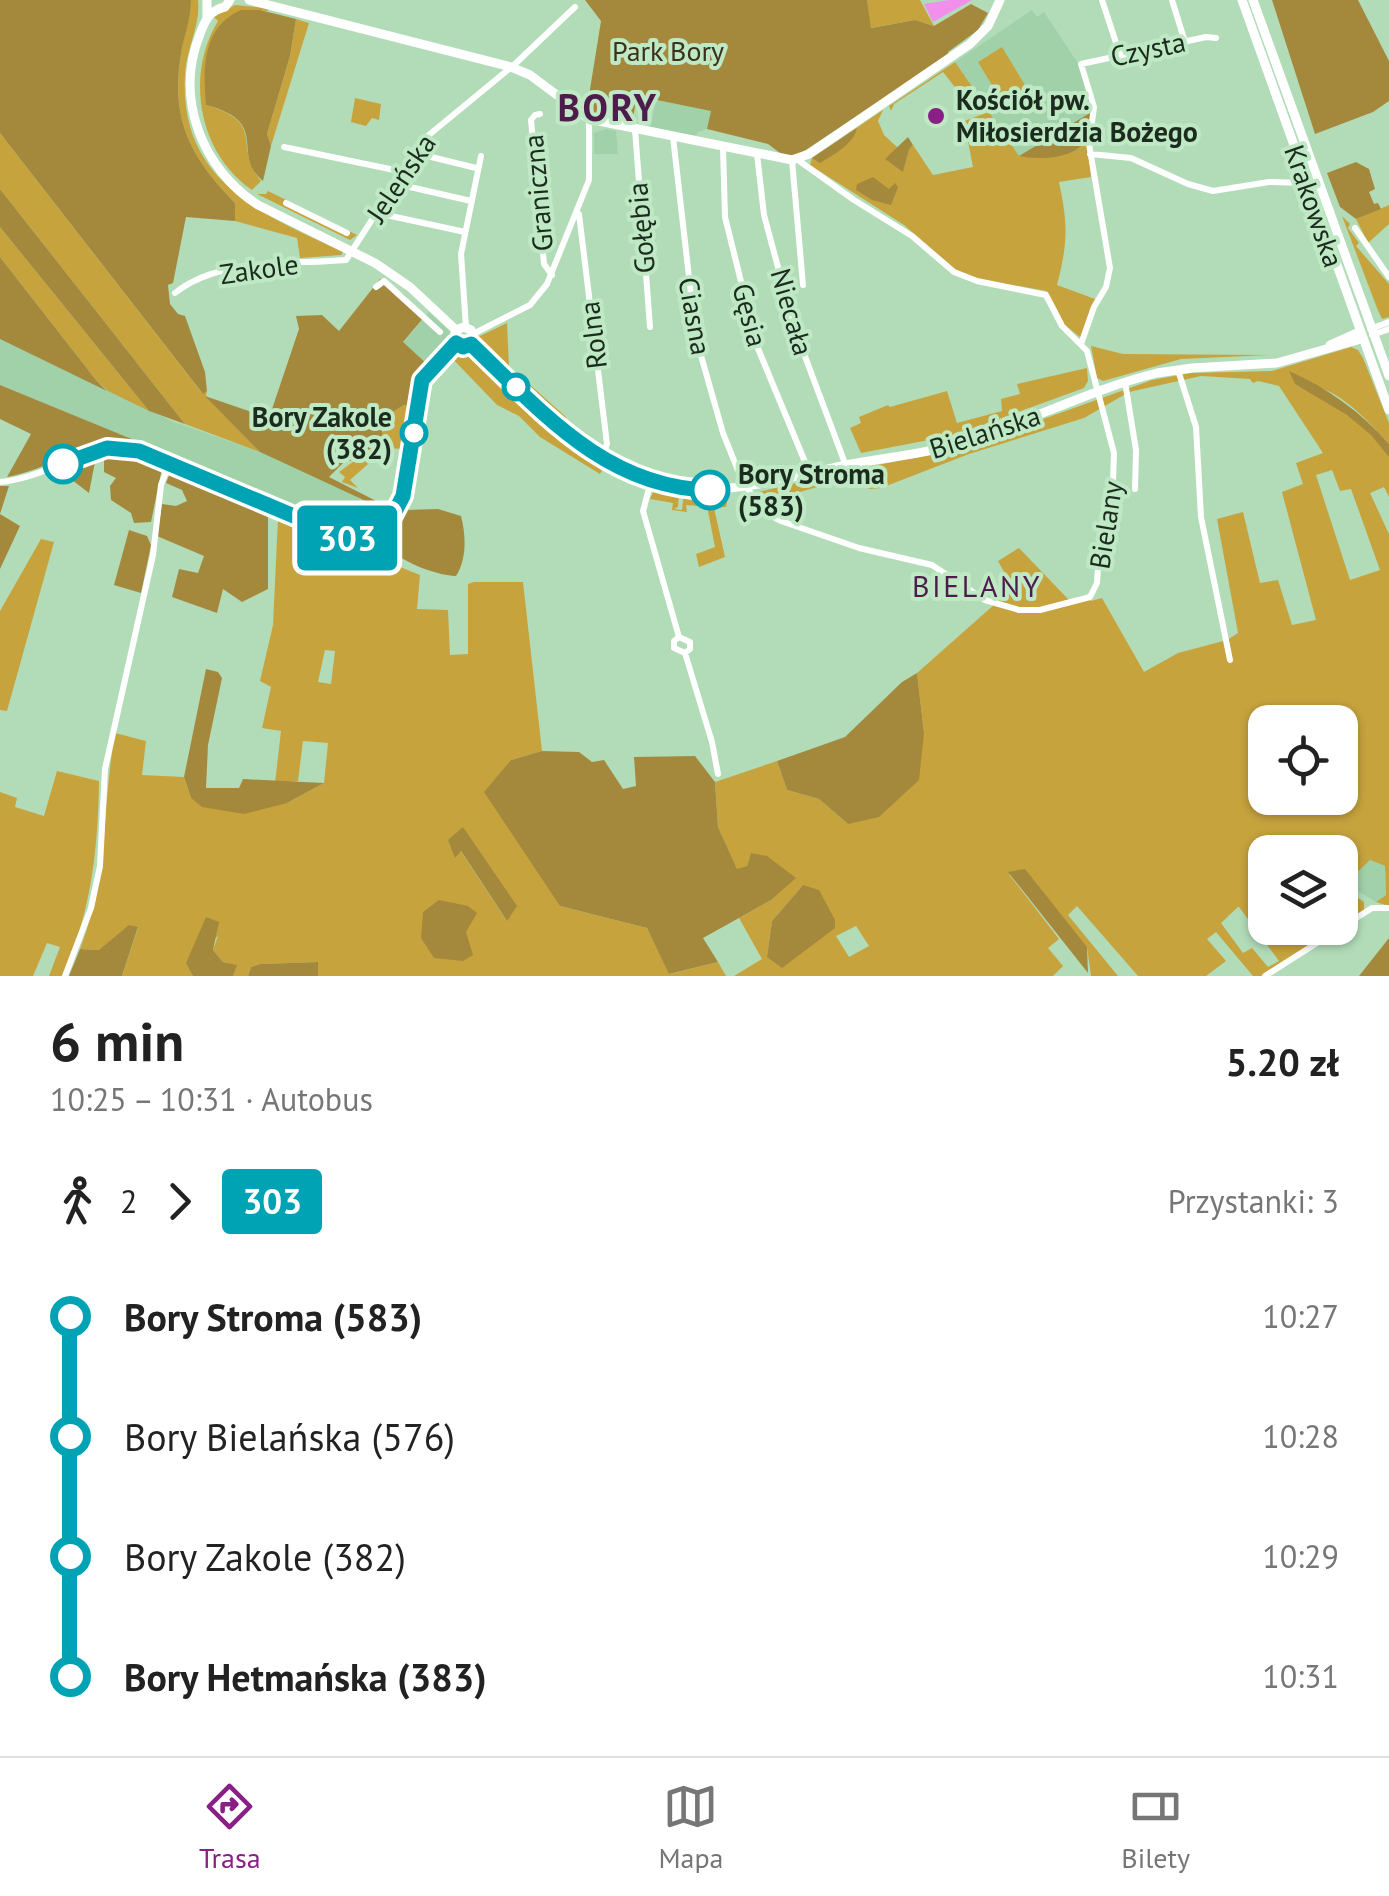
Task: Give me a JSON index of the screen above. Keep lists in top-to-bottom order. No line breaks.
{"streets":{"street":["Czysta","Jeleńska","Graniczna","Krakowska","Gołębia","Zakole","Niecała","Gęsia","Ciasna","Rolna","Bielańska","Bielany"]},"crossings":[["Jeleńska","Zakole"],["Jeleńska","Bielańska"],["Krakowska","Bielańska"],["Zakole","Bielańska"],["Niecała","Bielańska"],["Gęsia","Bielańska"],["Ciasna","Bielańska"],["Ciasna","Bielany"],["Rolna","Bielańska"],["Bielańska","Bielany"]],"districts":["BORY","BIELANY"],"parks":["Park Bory"],"places":["Kościół pw. Miłosierdzia Bożego","Bory Zakole (382)","Bory Stroma (583)"],"lines":["bus line 303"],"page":{"on_map":"303","heading":["6 min","10:25 – 10:31 · Autobus","5.20 zł"],"legs":["2","303","Przystanki: 3"],"list":[{"name":"Bory Stroma (583)","value":"10:27"},{"name":"Bory Bielańska (576)","value":"10:28"},{"name":"Bory Zakole (382)","value":"10:29"},{"name":"Bory Hetmańska (383)","value":"10:31"}],"tabs":["Trasa","Mapa","Bilety"]}}
